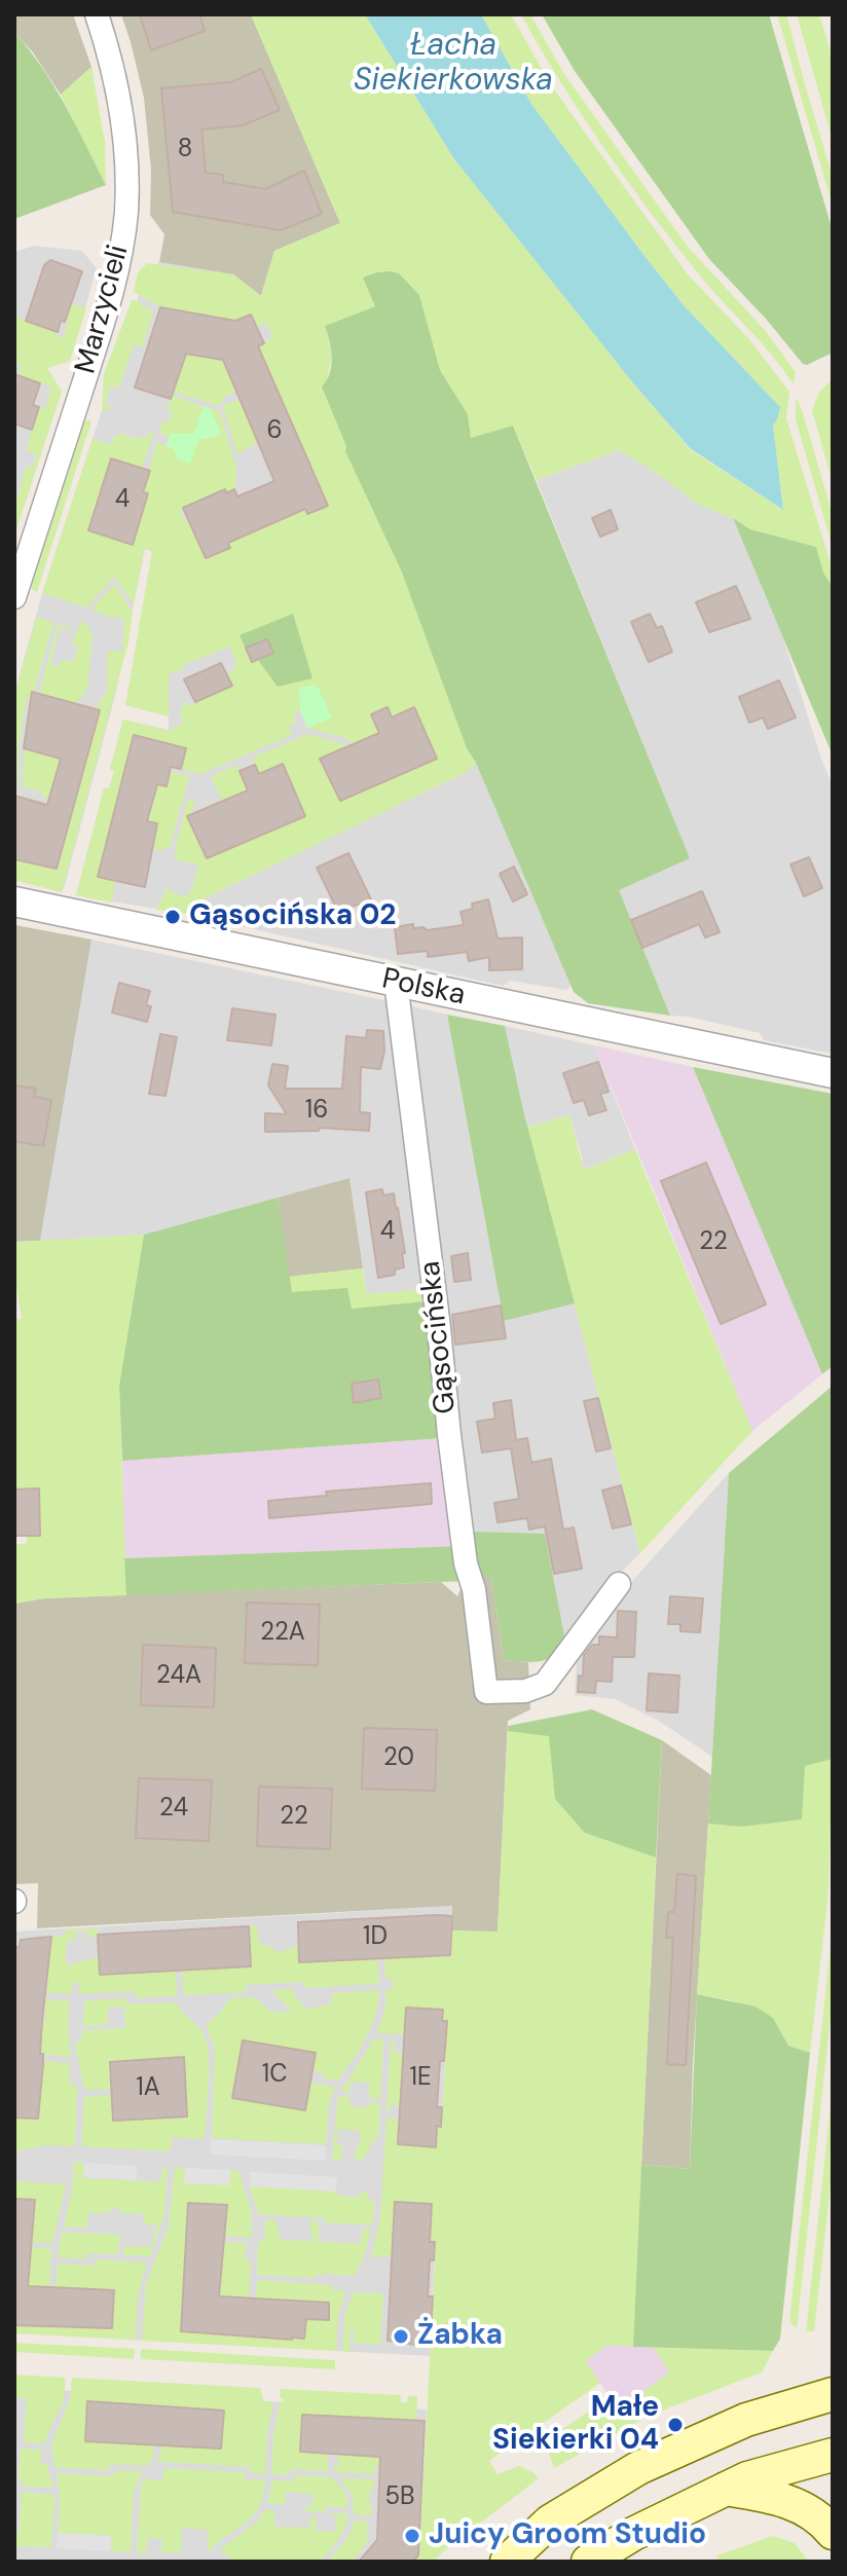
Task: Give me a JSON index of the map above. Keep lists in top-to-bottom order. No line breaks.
{"streets":{"street":["Marzycieli","Polska","Gąsocińska"]},"crossings":[["Polska","Gąsocińska"]],"water":["Łacha Siekierkowska"],"places":["Gąsocińska 02","Żabka","Małe Siekierki 04","Juicy Groom Studio"],"house_numbers":["8","6","4","16","4","22","22A","24A","20","24","22","1D","1C","1E","1A","5B"]}
